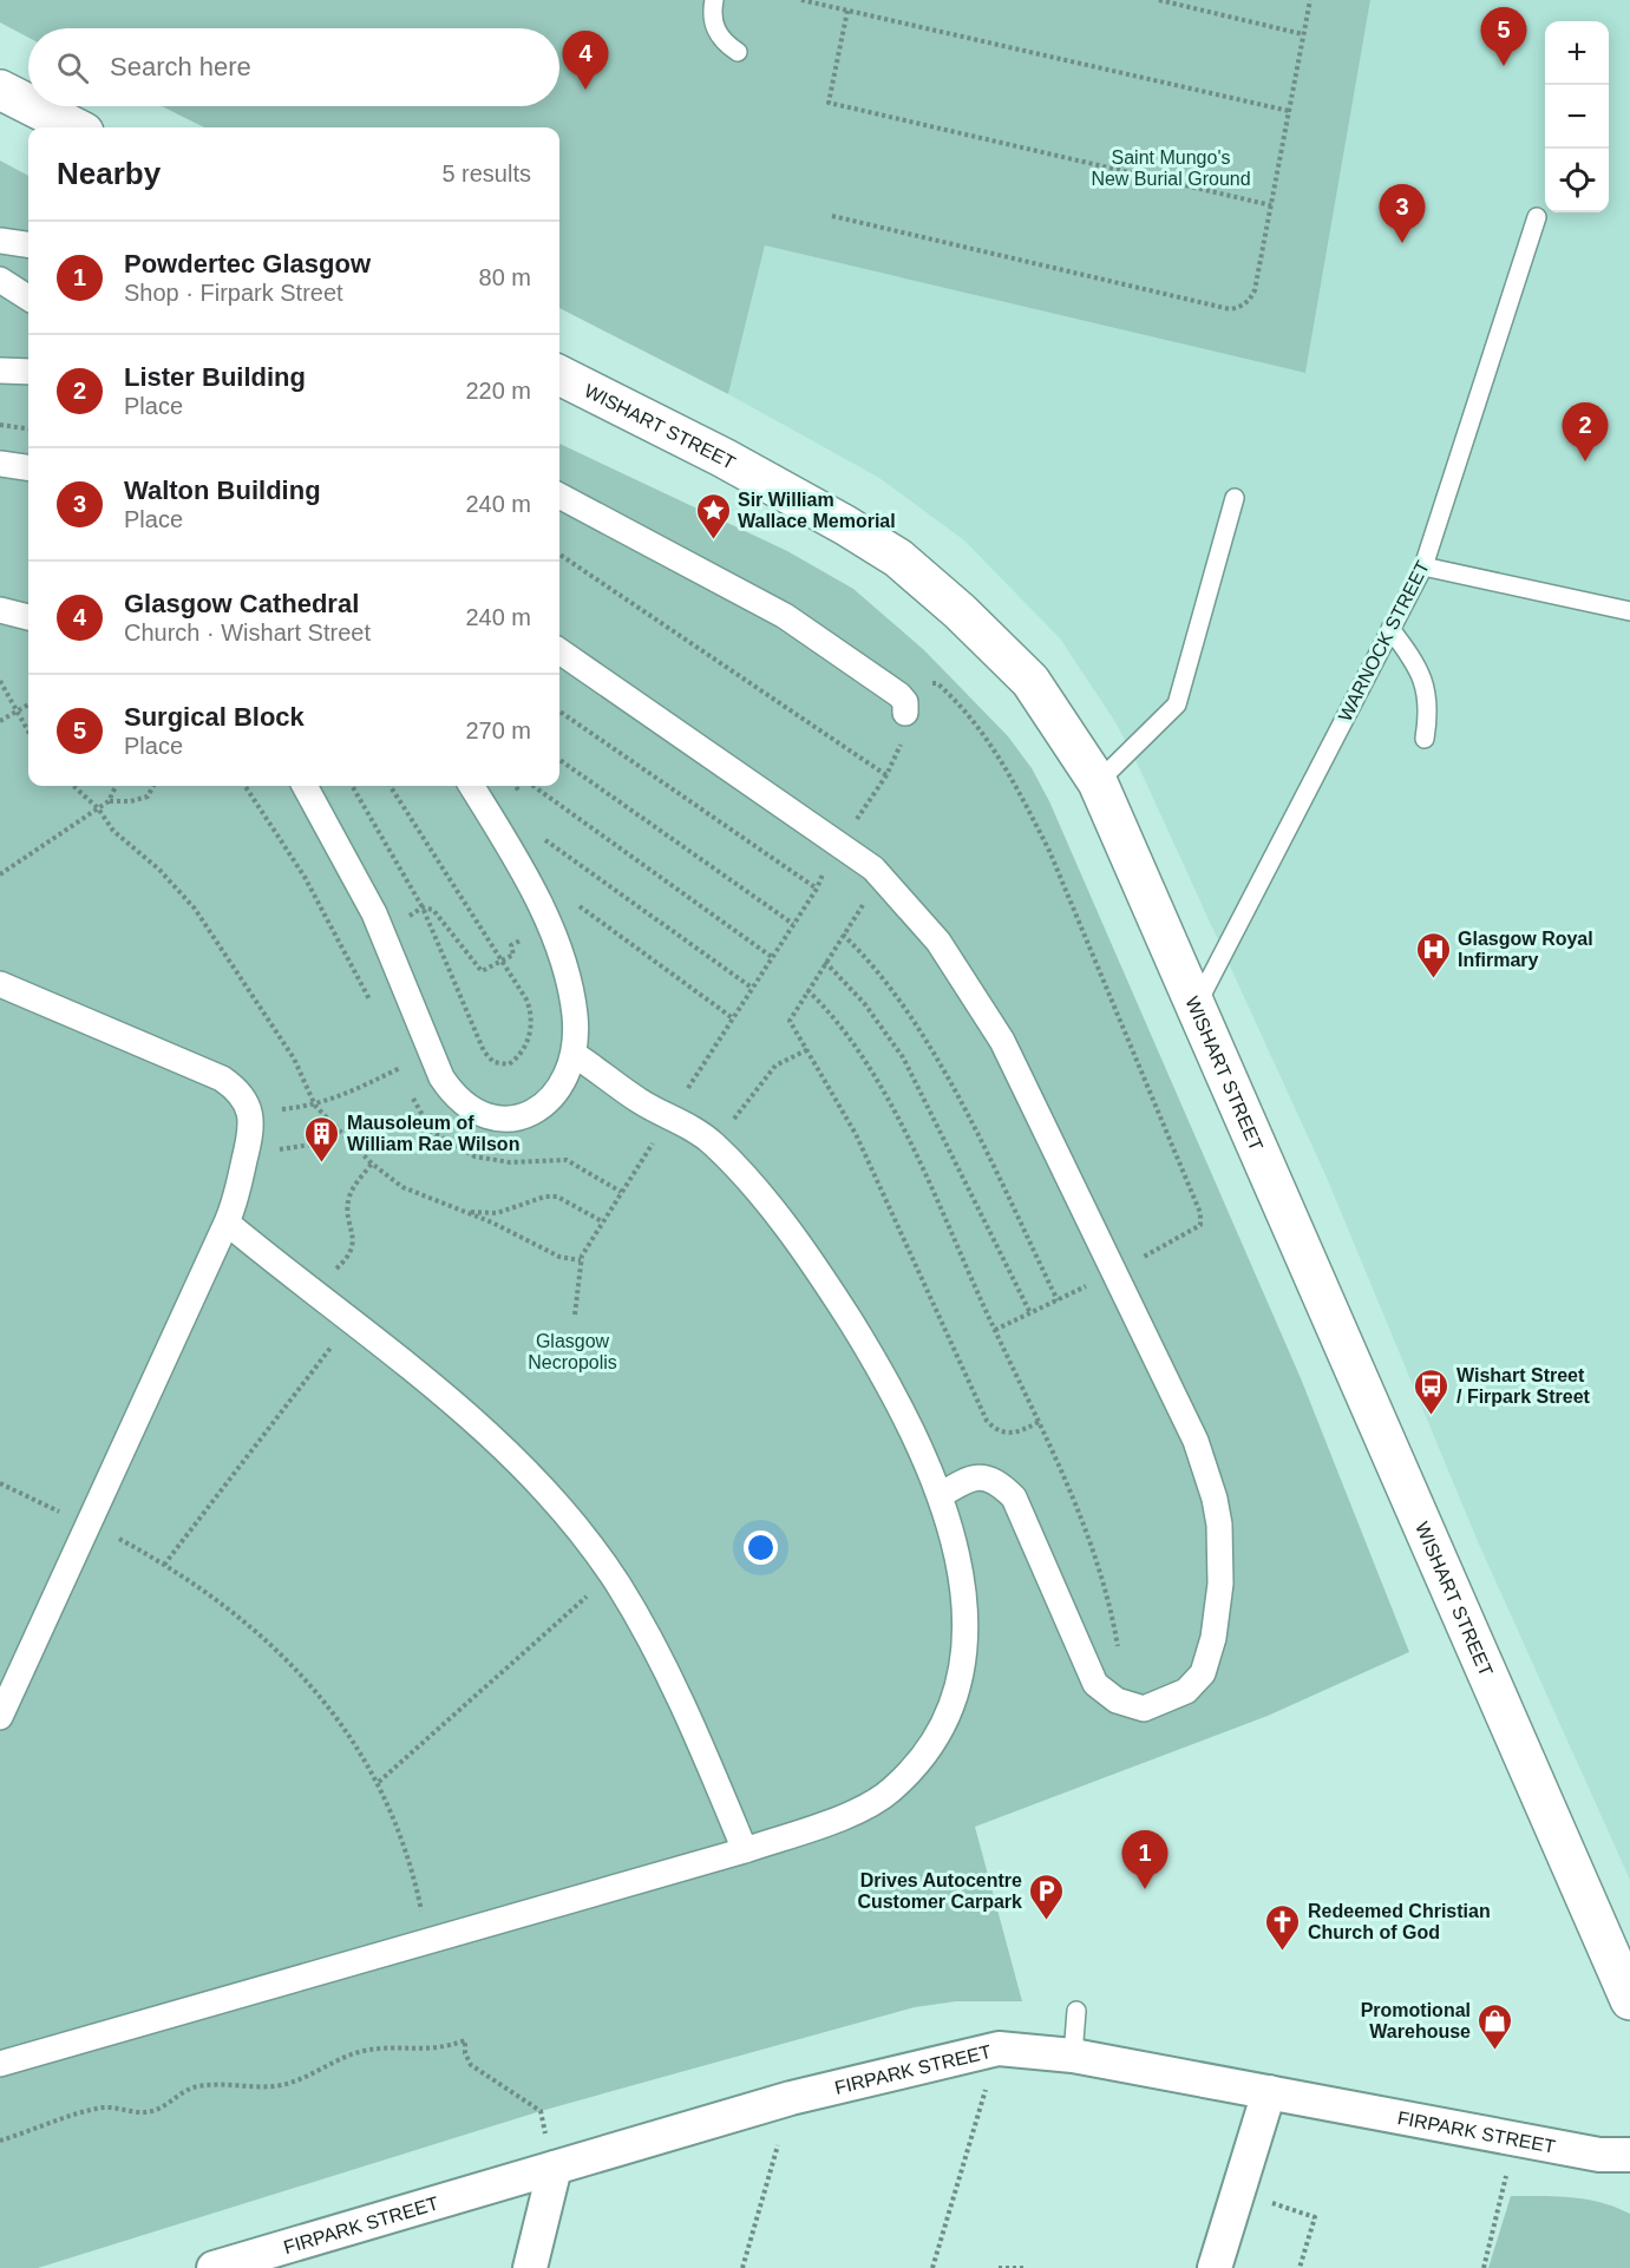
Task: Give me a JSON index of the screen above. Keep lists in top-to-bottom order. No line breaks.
{"streets":{"street":["WISHART STREET","FIRPARK STREET"],"lane":["WARNOCK STREET"]},"crossings":[["WISHART STREET","WARNOCK STREET"]],"parks":["Saint Mungo's New Burial Ground","Glasgow Necropolis"],"places":{"place":["Sir William Wallace Memorial"],"hospital":["Glasgow Royal Infirmary"],"building":["Mausoleum of William Rae Wilson"],"bus stop":["Wishart Street / Firpark Street"],"parking":["Drives Autocentre Customer Carpark"],"church":["Redeemed Christian Church of God"],"shop":["Promotional Warehouse"]},"page":{"pins":["5","4","3","2","1"],"map_buttons":["+","−"],"search":"Search here","heading":["Nearby","5 results"],"list":[{"mark":"1","name":"Powdertec Glasgow","note":"Shop · Firpark Street","value":"80 m"},{"mark":"2","name":"Lister Building","note":"Place","value":"220 m"},{"mark":"3","name":"Walton Building","note":"Place","value":"240 m"},{"mark":"4","name":"Glasgow Cathedral","note":"Church · Wishart Street","value":"240 m"},{"mark":"5","name":"Surgical Block","note":"Place","value":"270 m"}]}}
